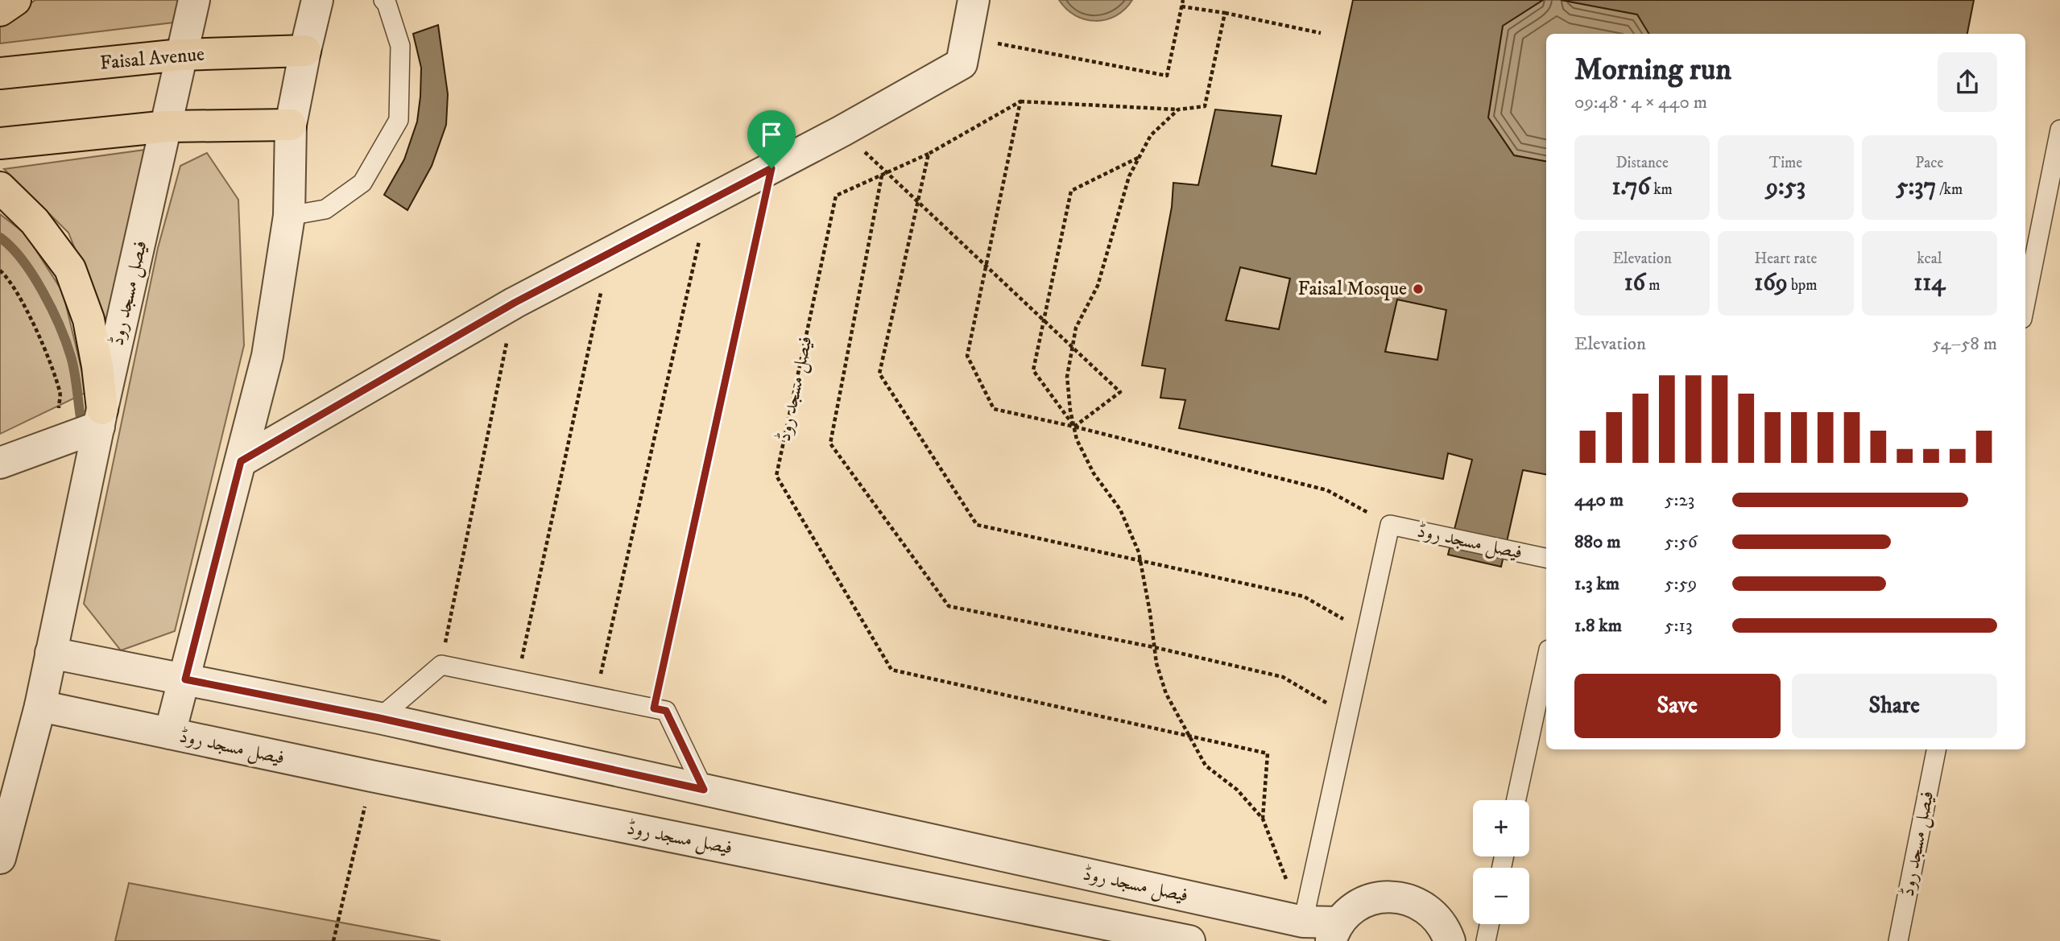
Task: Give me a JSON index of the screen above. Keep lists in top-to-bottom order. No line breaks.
{"streets":{"main road":["Faisal Avenue"],"street":["فیصل مسجد روڈ"]},"crossings":[["Faisal Avenue","فیصل مسجد روڈ"]],"places":["Faisal Mosque"],"page":{"heading":["Morning run","09:48 · 4 × 440 m"],"stats":[["Distance","1.76 km"],["Time","9:53"],["Pace","5:37 /km"],["Elevation","16 m"],["Heart rate","169 bpm"],["kcal","114"]],"chart":["Elevation","54–58 m"],"list":[{"name":"440 m","note":"5:23"},{"name":"880 m","note":"5:56"},{"name":"1.3 km","note":"5:59"},{"name":"1.8 km","note":"5:13"}],"buttons":["Save","Share"],"map_buttons":["+","−"]}}
